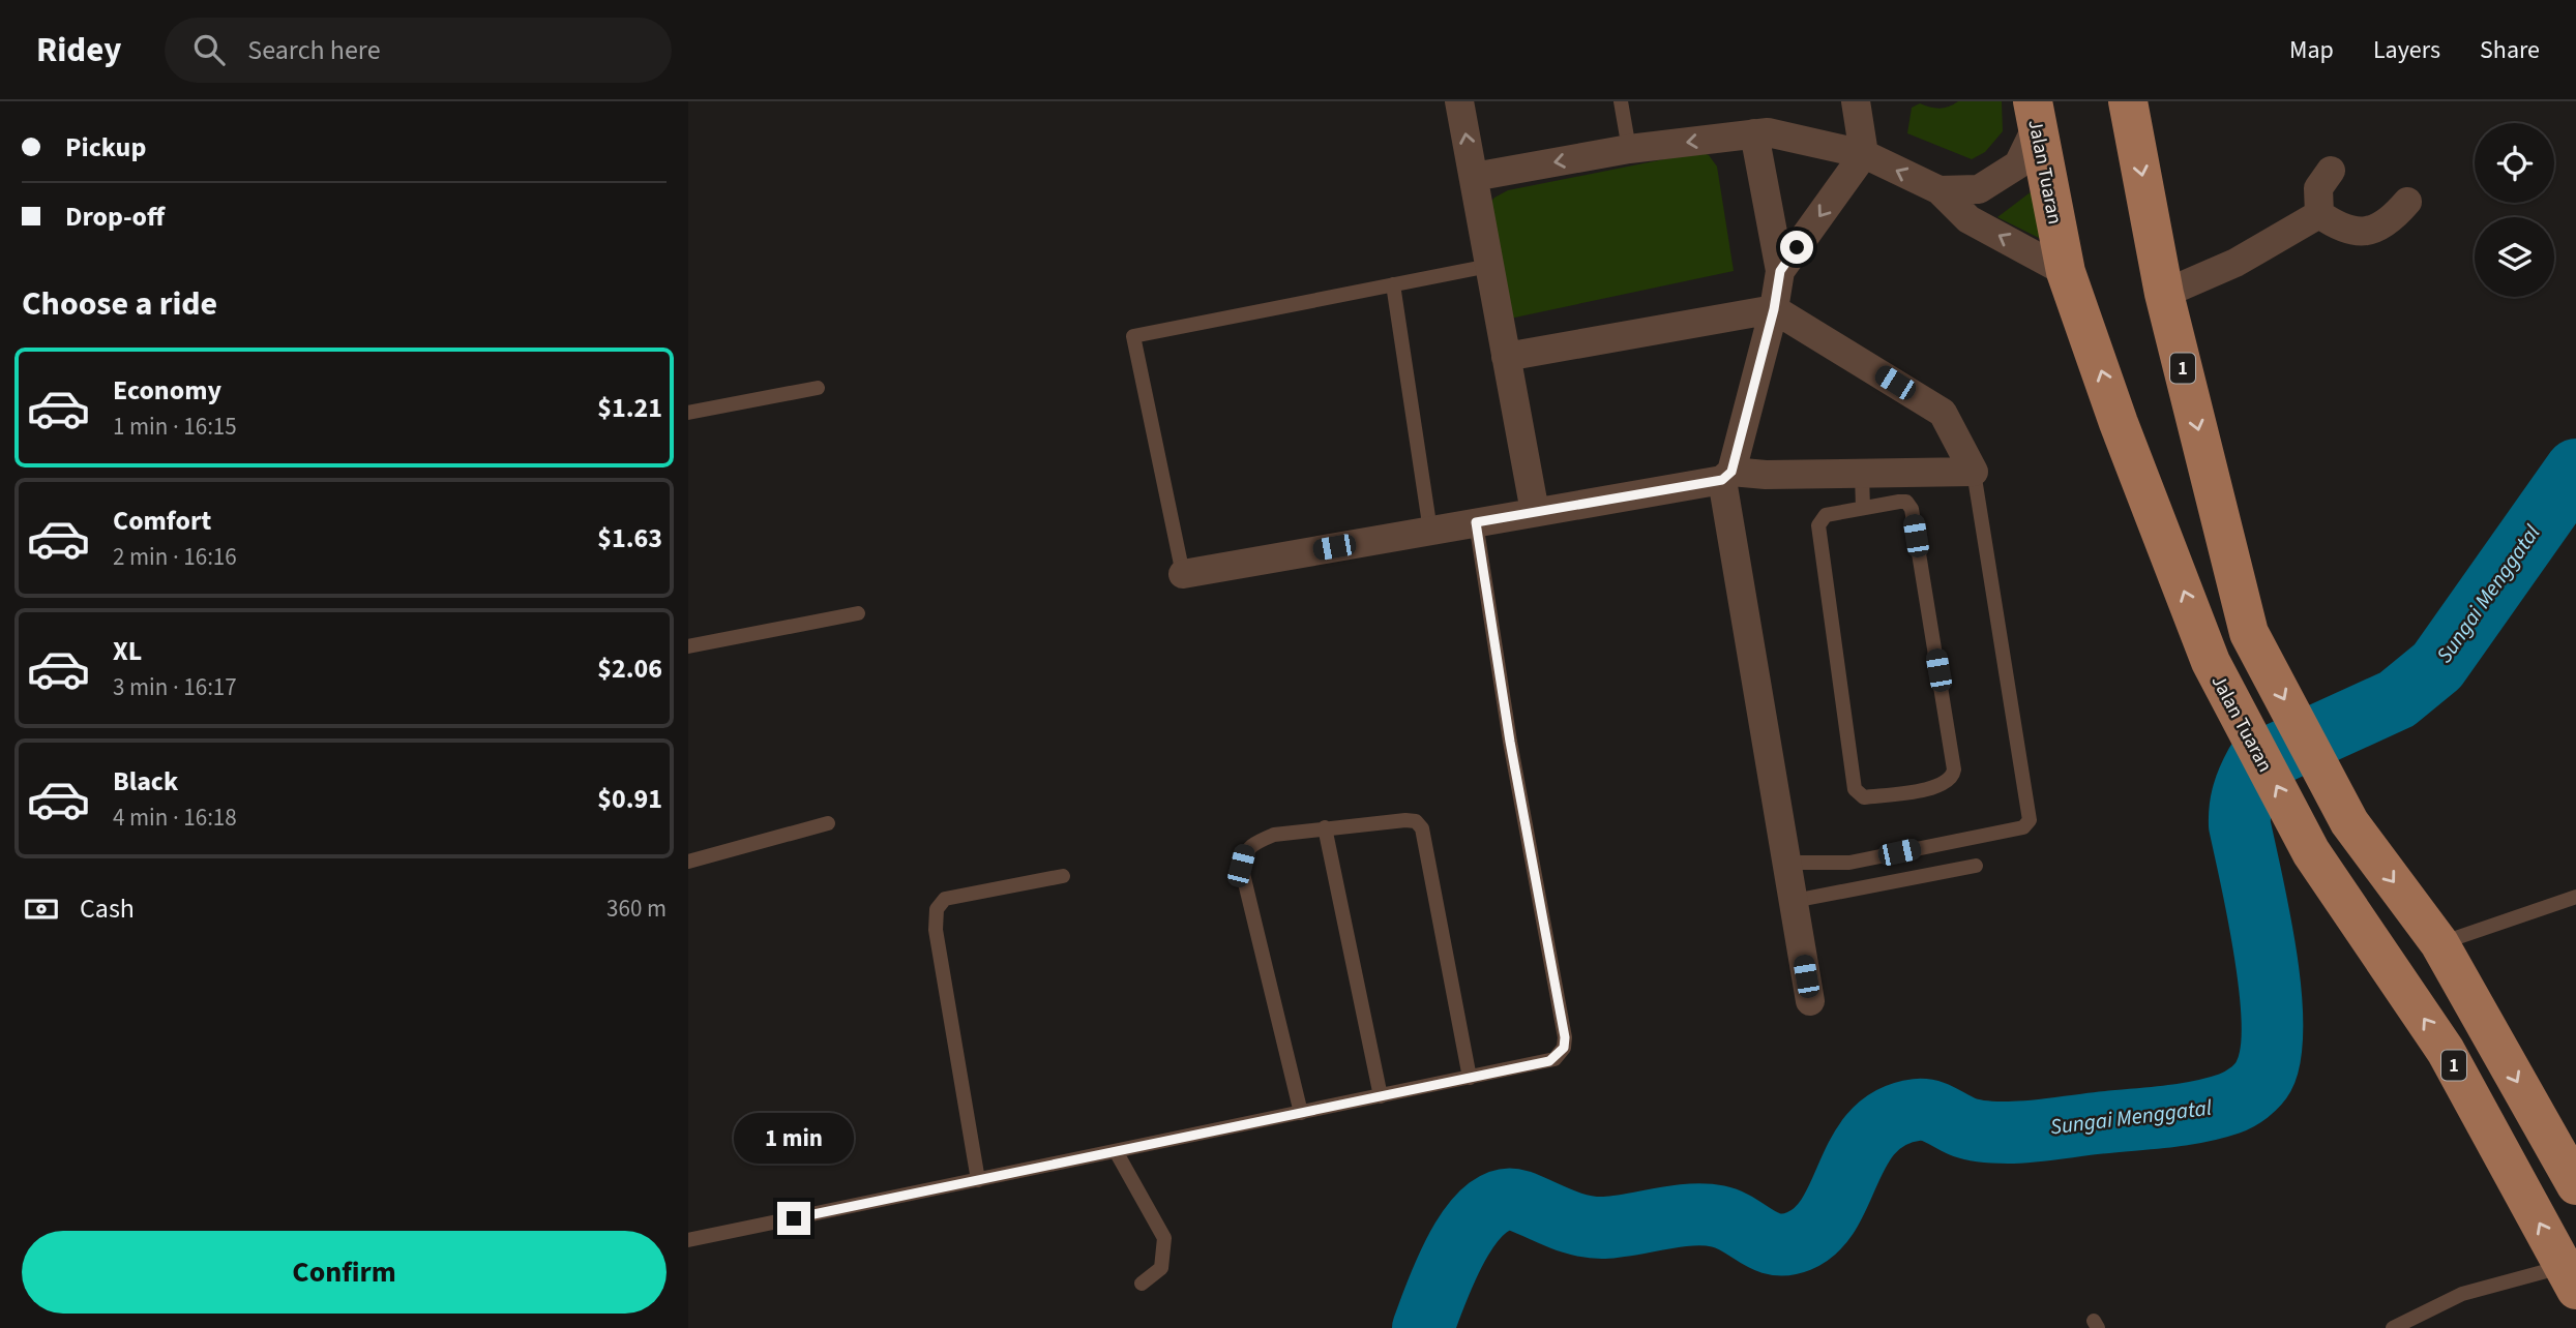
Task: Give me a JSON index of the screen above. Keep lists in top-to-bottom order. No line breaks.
{"streets":{"main road":["Jalan Tuaran","1"]},"water":["Sungai Menggatal"],"page":{"header":"Ridey","search":"Search here","nav":["Map","Layers","Share"],"banner":["Pickup","Drop-off"],"heading":"Choose a ride","list":[{"name":"Economy","note":"1 min · 16:15","value":"$1.21"},{"name":"Comfort","note":"2 min · 16:16","value":"$1.63"},{"name":"XL","note":"3 min · 16:17","value":"$2.06"},{"name":"Black","note":"4 min · 16:18","value":"$0.91"}],"pay":["Cash","360 m"],"bubble":"1 min","buttons":"Confirm"}}
